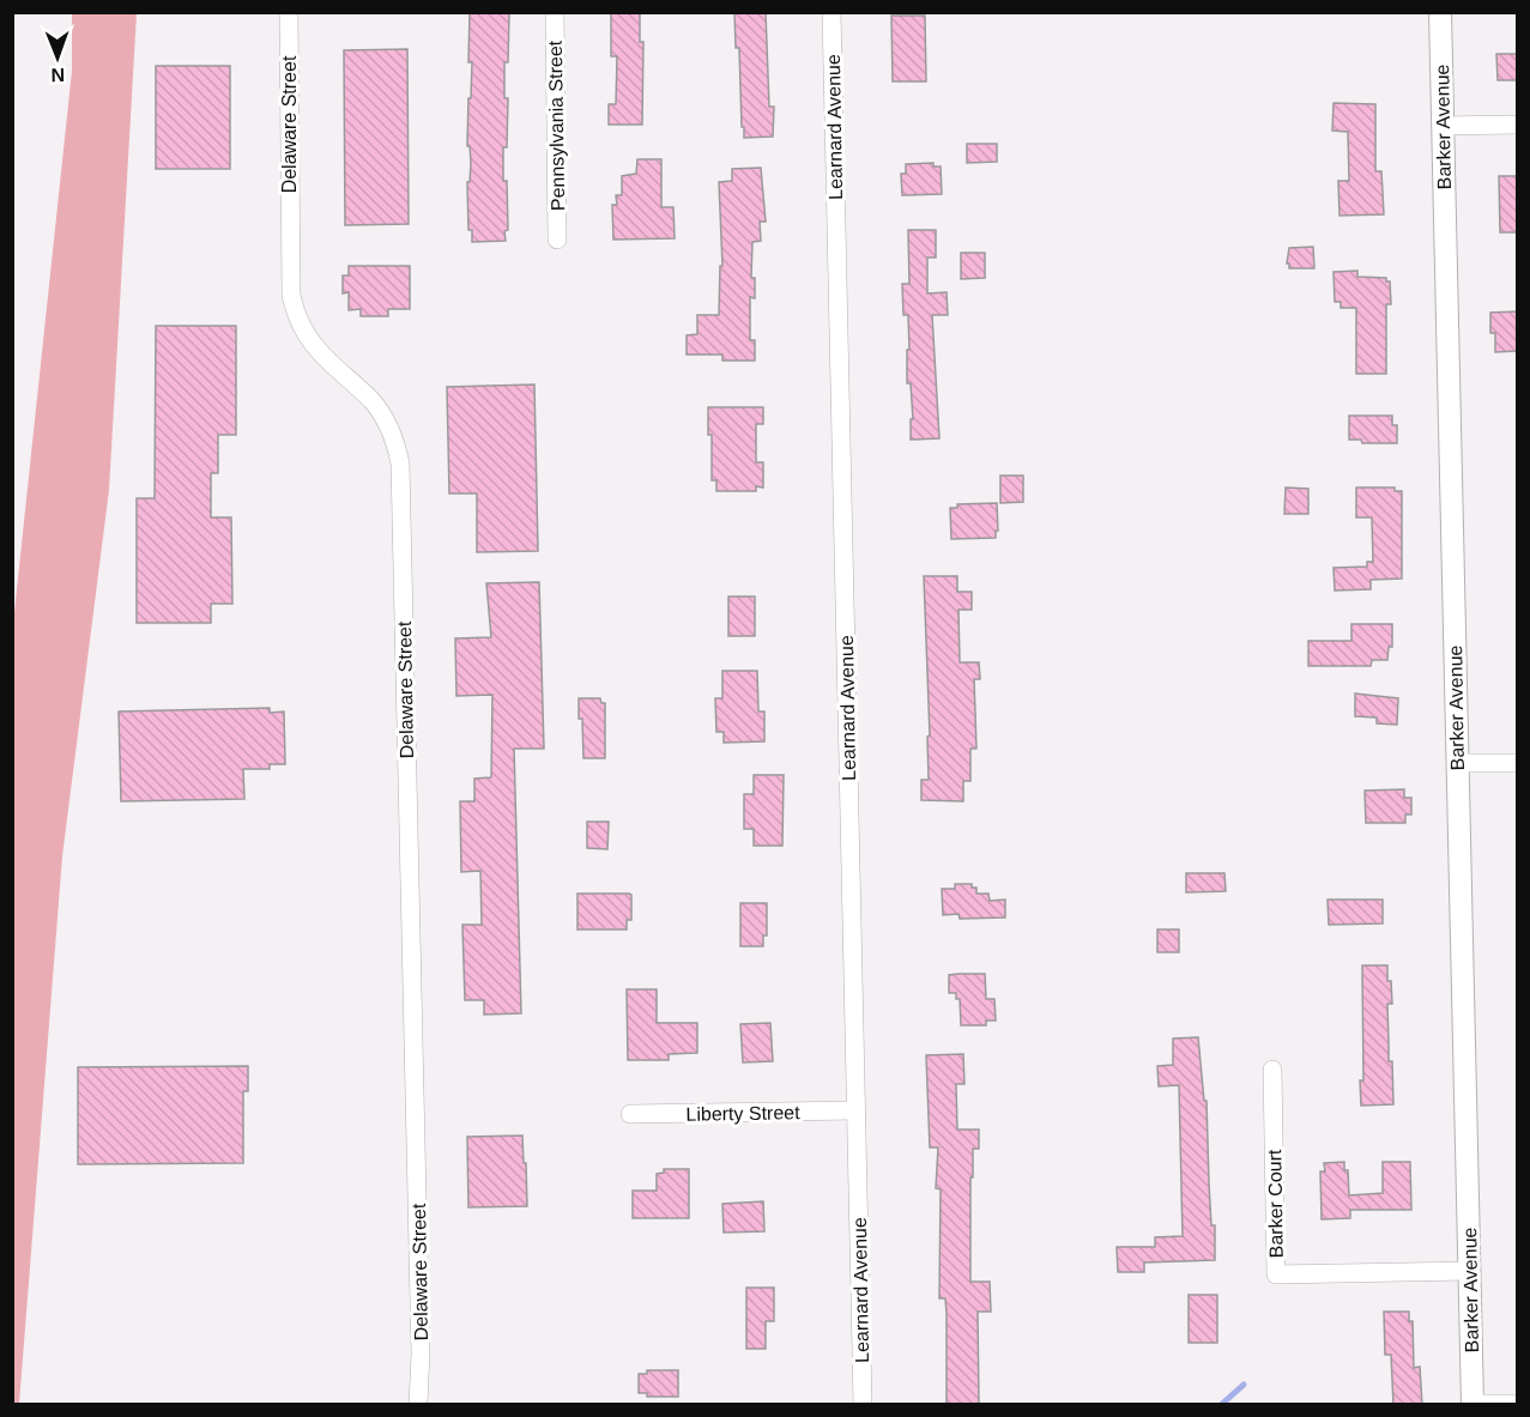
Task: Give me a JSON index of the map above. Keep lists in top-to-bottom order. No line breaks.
{"streets":{"street":["Delaware Street","Pennsylvania Street","Learnard Avenue","Barker Avenue","Liberty Street","Barker Court"]},"crossings":[["Learnard Avenue","Liberty Street"],["Barker Avenue","Barker Court"]],"north":"bottom"}
